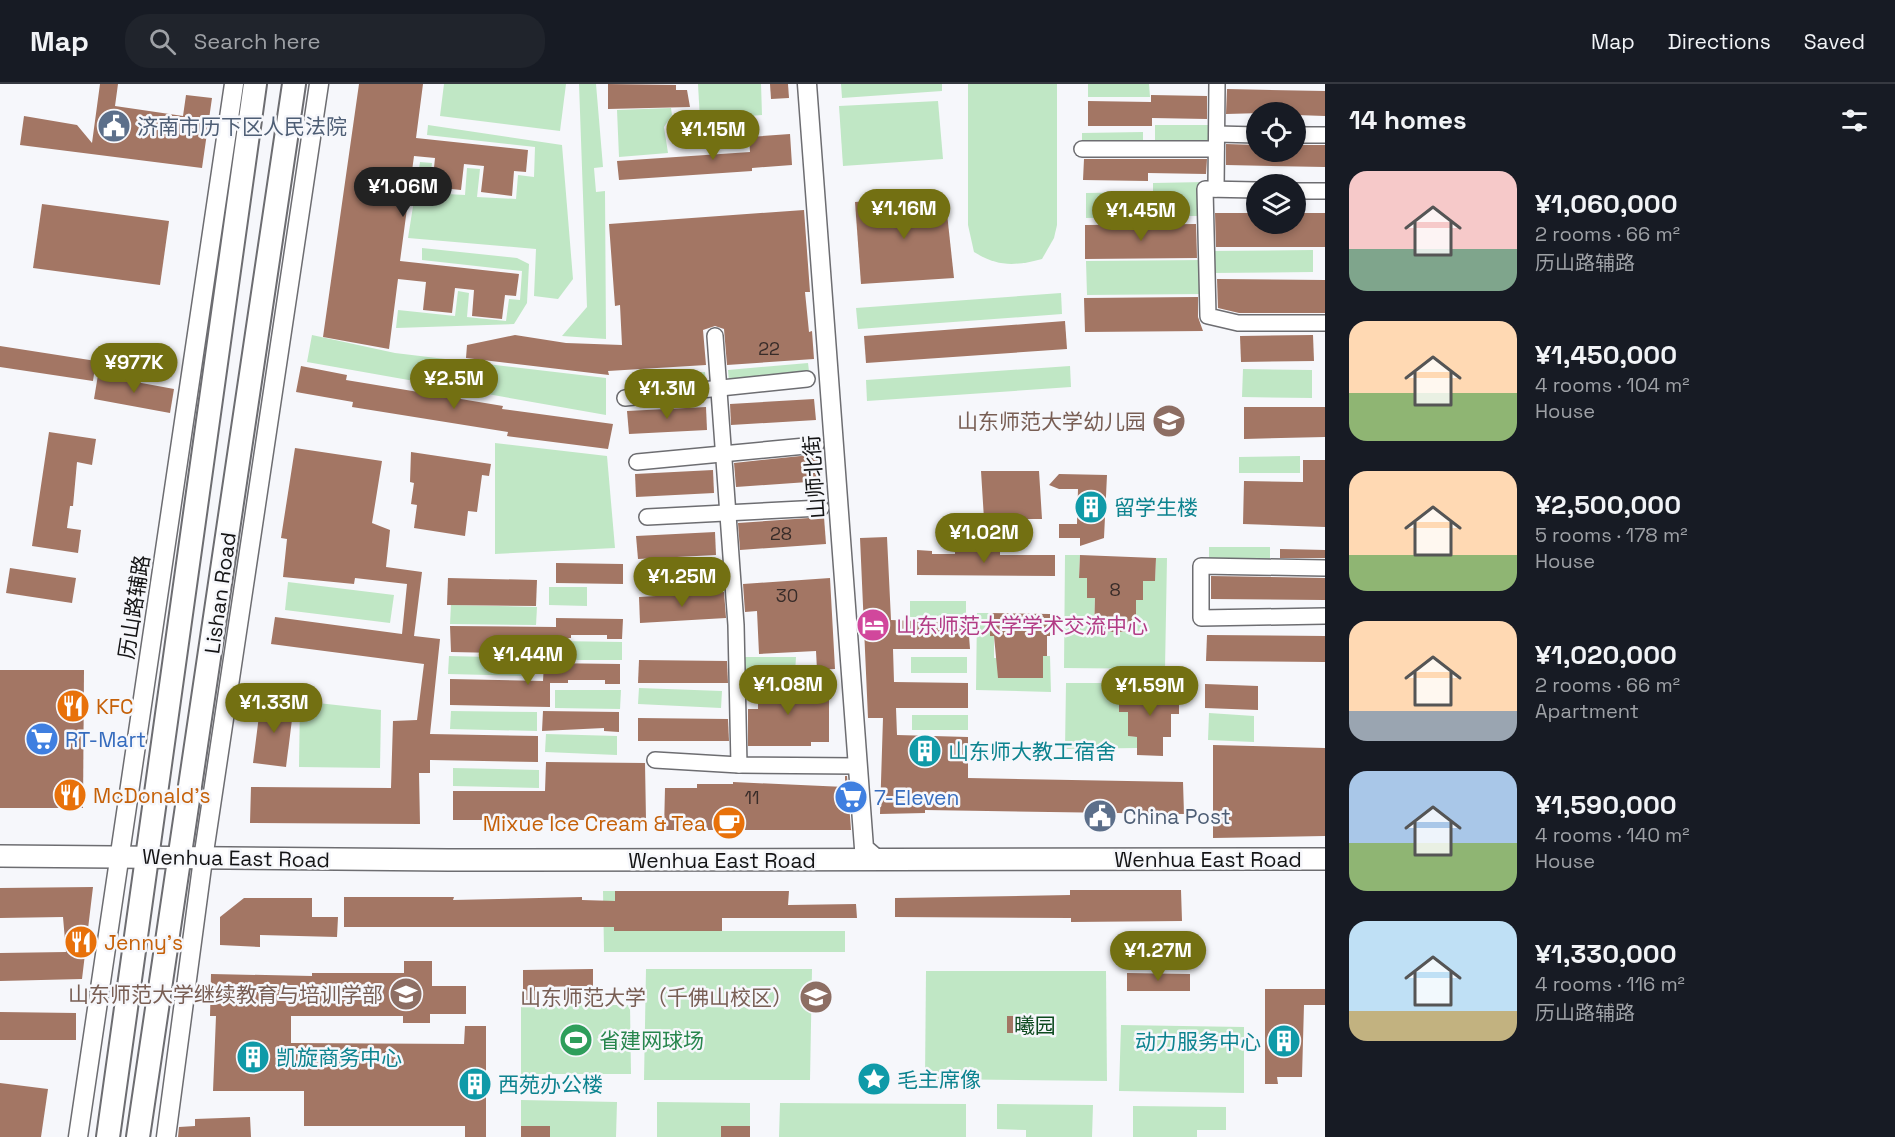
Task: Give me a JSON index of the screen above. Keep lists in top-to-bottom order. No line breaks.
{"streets":{"main road":["Lishan Road","Wenhua East Road"],"street":["山师北街","历山路辅路"]},"crossings":[["山师北街","Wenhua East Road"],["Lishan Road","Wenhua East Road"],["历山路辅路","Wenhua East Road"]],"parks":["曦园"],"places":{"public building":["济南市历下区人民法院","China Post"],"school or university":["山东师范大学幼儿园","山东师范大学继续教育与培训学部","山东师范大学（千佛山校区）"],"building":["留学生楼","山东师大教工宿舍","动力服务中心","凯旋商务中心","西苑办公楼"],"hotel":["山东师范大学学术交流中心"],"restaurant":["KFC","McDonald's","Jenny's"],"supermarket":["RT-Mart","7-Eleven"],"cafe":["Mixue Ice Cream & Tea"],"sports":["省建网球场"],"place":["毛主席像"]},"house_numbers":["22","28","8","30","11"],"page":{"header":"Map","search":"Search here","nav":["Map","Directions","Saved"],"heading":"14 homes","price":["¥1.15M","¥1.06M","¥1.16M","¥1.45M","¥977K","¥2.5M","¥1.3M","¥1.02M","¥1.25M","¥1.44M","¥1.08M","¥1.59M","¥1.33M","¥1.27M"],"list":[{"name":"¥1,060,000","note":"2 rooms · 66 m² · 历山路辅路"},{"name":"¥1,450,000","note":"4 rooms · 104 m² · House"},{"name":"¥2,500,000","note":"5 rooms · 178 m² · House"},{"name":"¥1,020,000","note":"2 rooms · 66 m² · Apartment"},{"name":"¥1,590,000","note":"4 rooms · 140 m² · House"},{"name":"¥1,330,000","note":"4 rooms · 116 m² · 历山路辅路"}]}}
